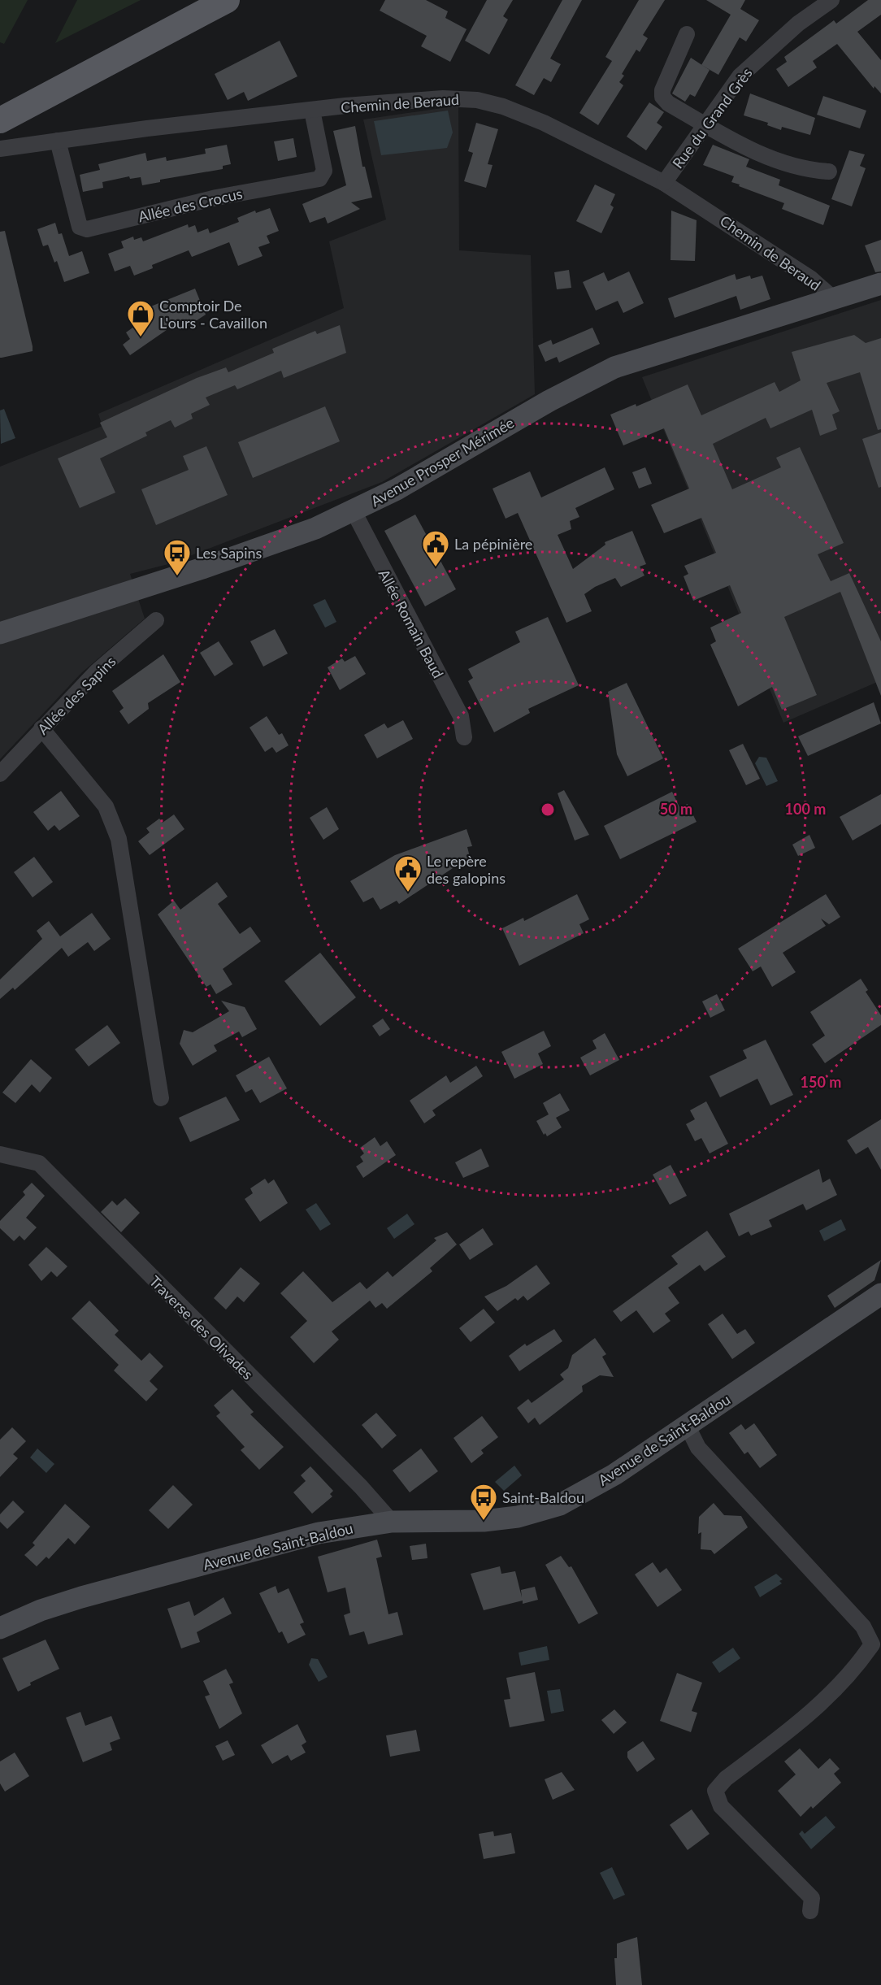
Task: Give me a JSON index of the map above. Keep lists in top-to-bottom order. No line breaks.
{"streets":{"street":["Chemin de Beraud","Rue du Grand Grès","Allée des Crocus","Avenue Prosper Mérimée","Allée Romain Baud","Allée des Sapins","Traverse des Olivades","Avenue de Saint-Baldou"]},"crossings":[["Chemin de Beraud","Rue du Grand Grès"],["Chemin de Beraud","Allée des Crocus"],["Chemin de Beraud","Avenue Prosper Mérimée"],["Avenue Prosper Mérimée","Allée Romain Baud"],["Traverse des Olivades","Avenue de Saint-Baldou"]],"places":{"shop":["Comptoir De L'ours - Cavaillon"],"public building":["La pépinière","Le repère des galopins"],"bus stop":["Les Sapins","Saint-Baldou"]},"rings":["50 m","100 m","150 m"]}
